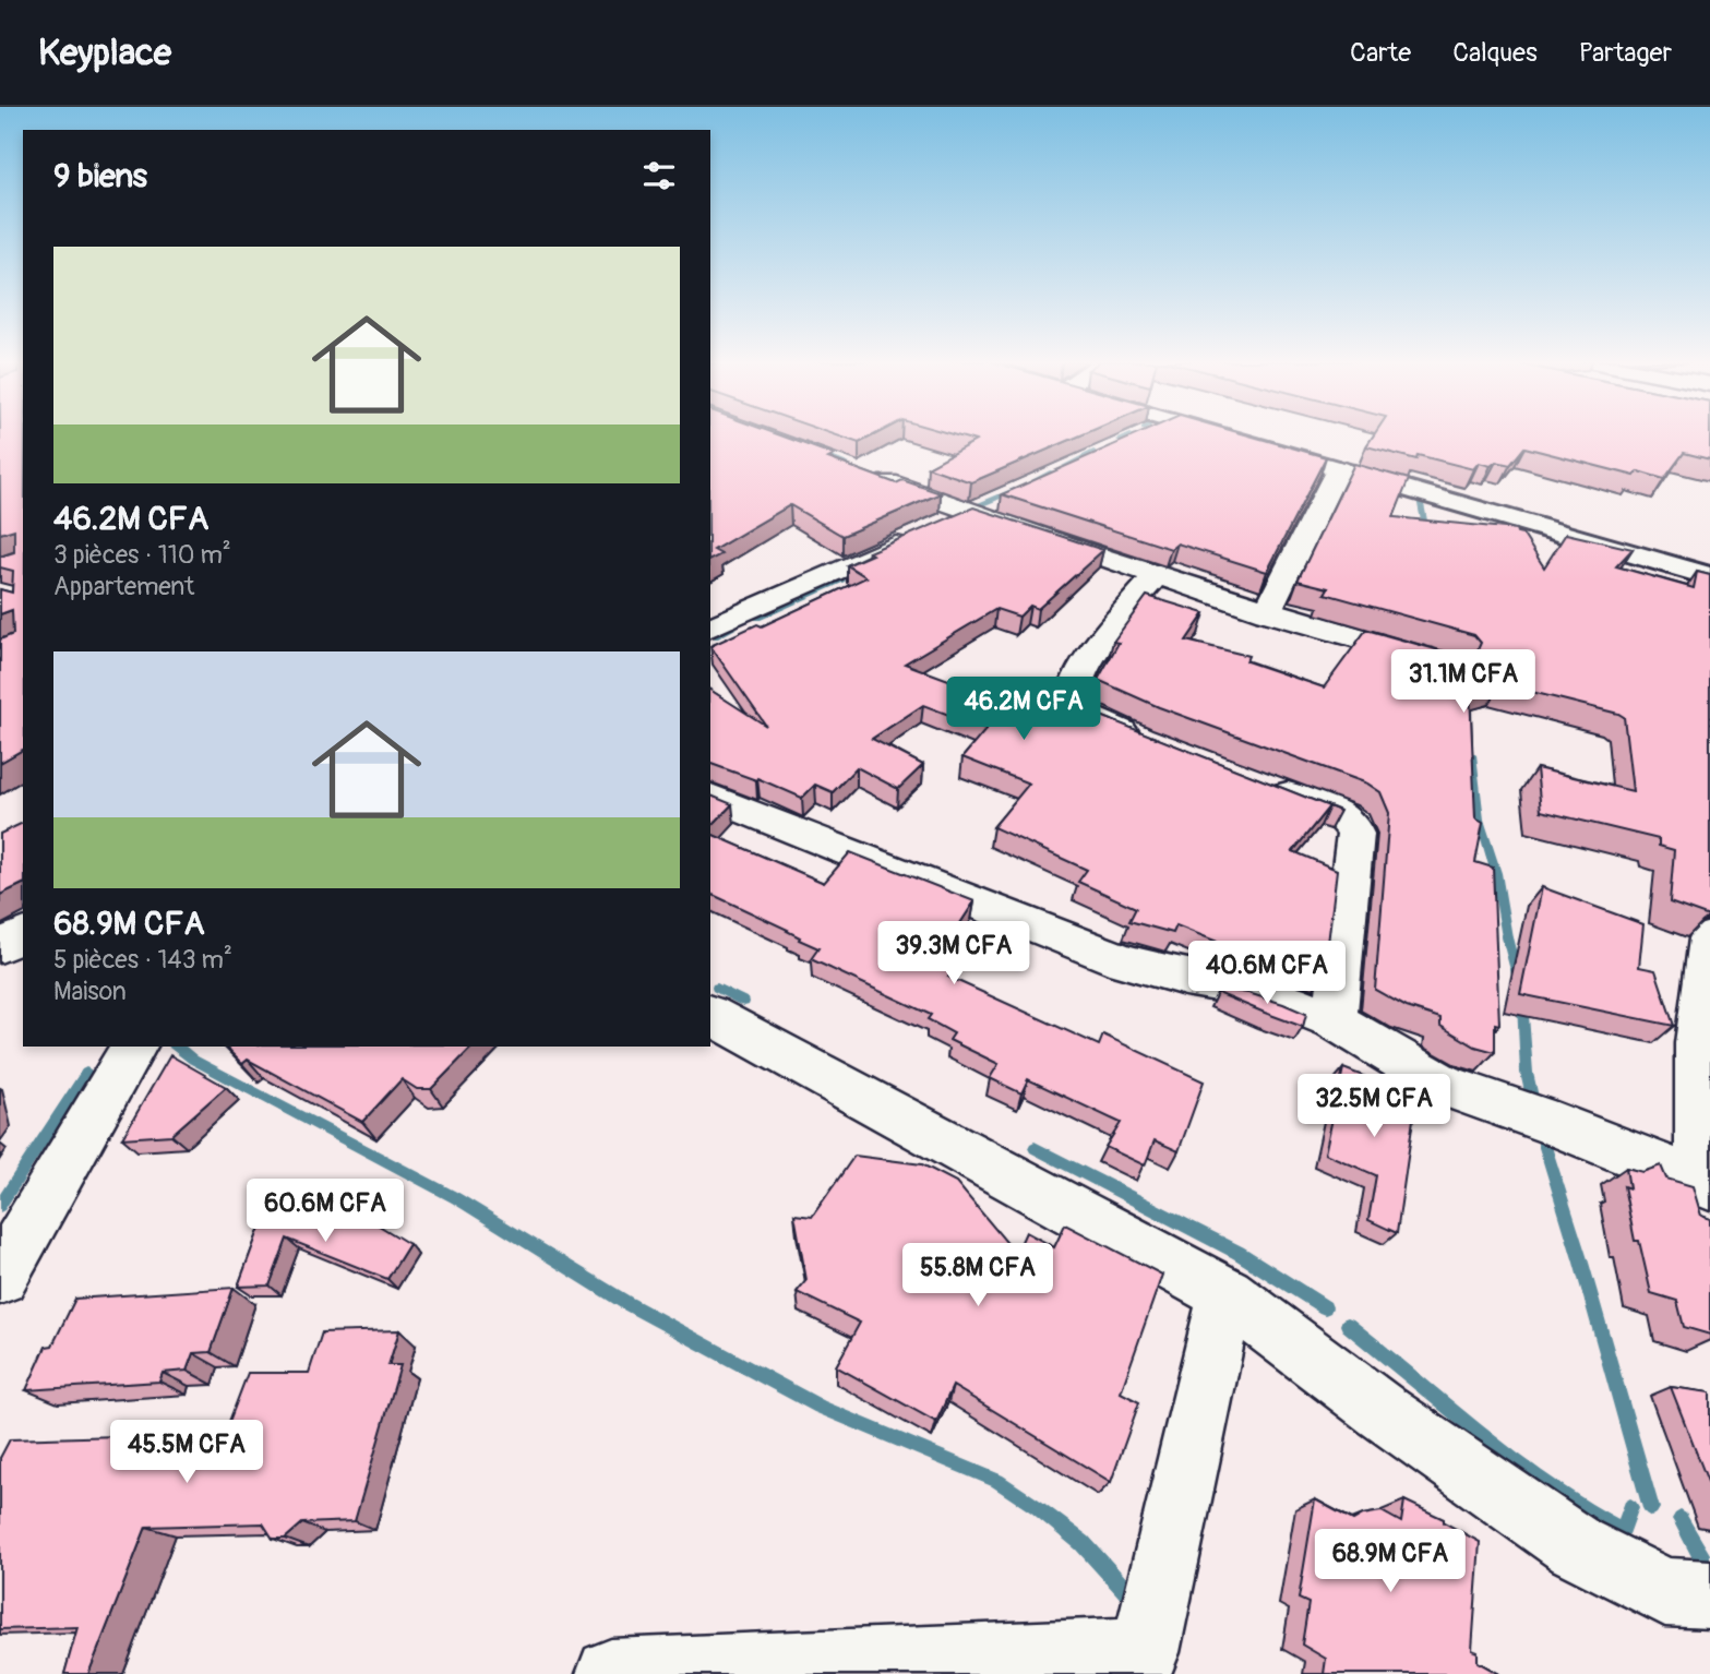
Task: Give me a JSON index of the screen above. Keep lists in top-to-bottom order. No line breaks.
{"page":{"header":"Keyplace","nav":["Carte","Calques","Partager"],"heading":"9 biens","list":[{"name":"46.2M CFA","note":"3 pièces · 110 m² · Appartement"},{"name":"68.9M CFA","note":"5 pièces · 143 m² · Maison"}],"price":["31.1M CFA","46.2M CFA","39.3M CFA","40.6M CFA","32.5M CFA","60.6M CFA","55.8M CFA","45.5M CFA","68.9M CFA"]}}
